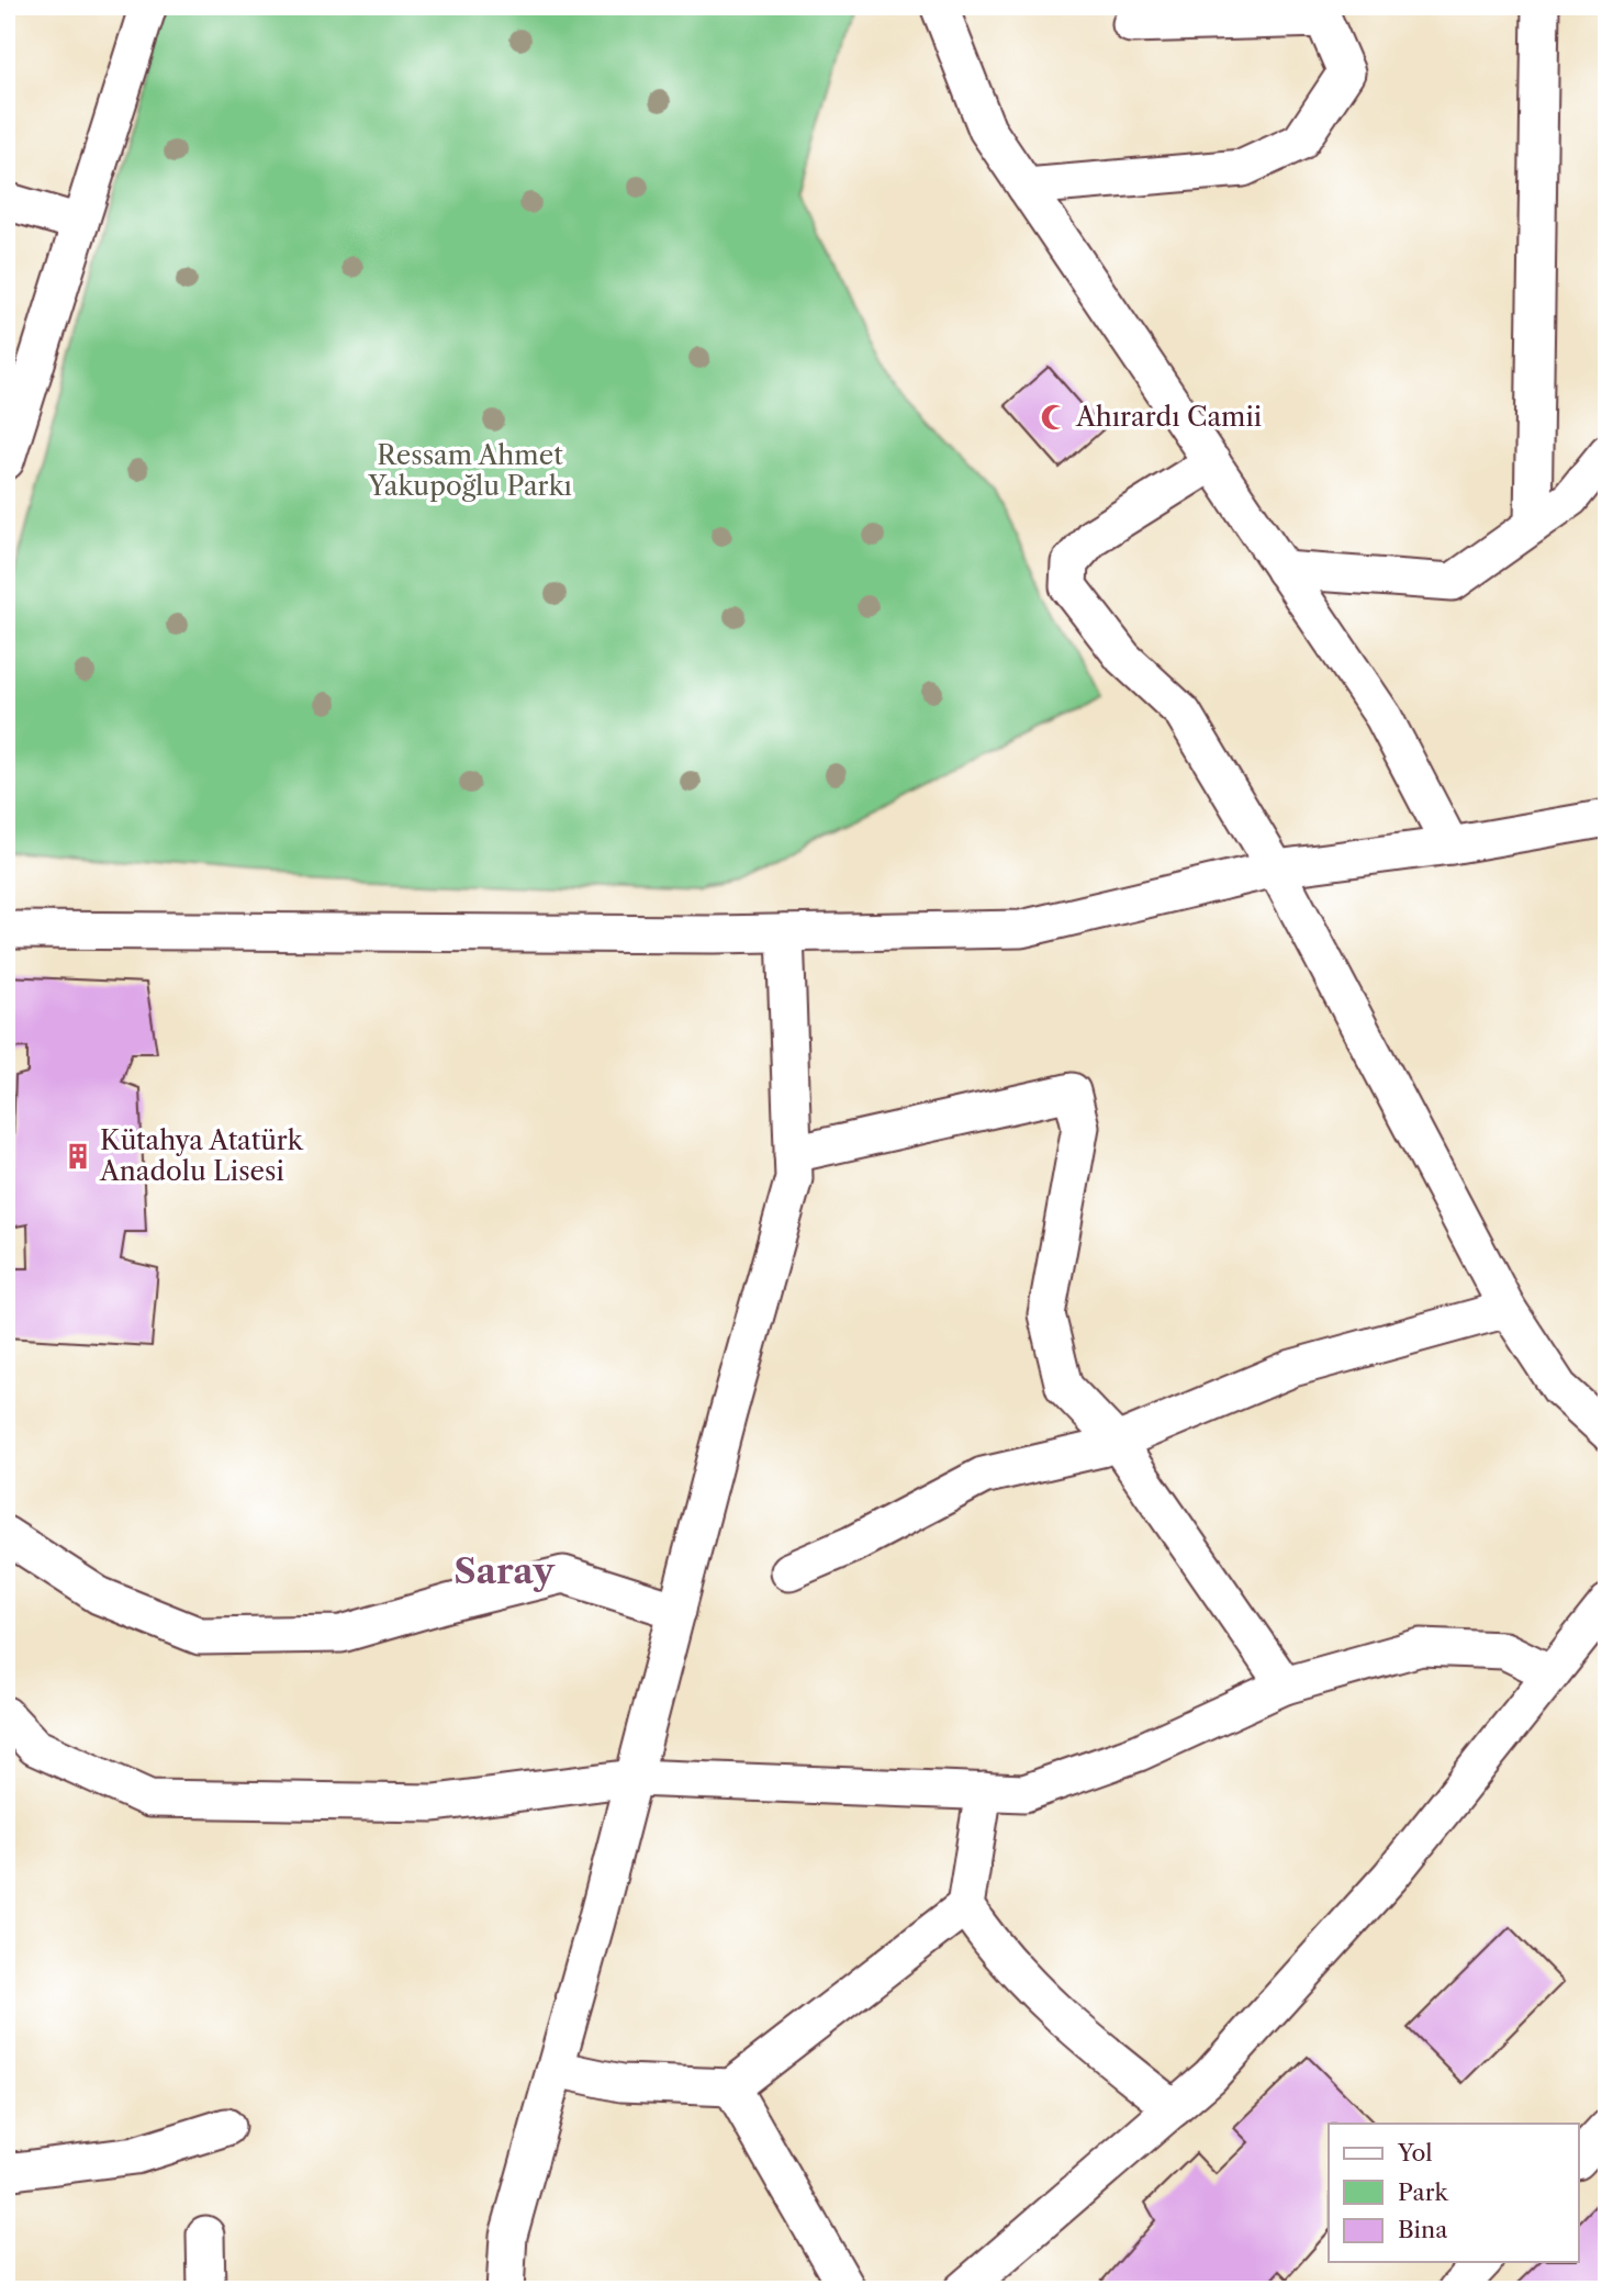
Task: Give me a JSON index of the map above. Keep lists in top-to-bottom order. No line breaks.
{"districts":["Saray"],"parks":["Ressam Ahmet Yakupoğlu Parkı"],"places":{"mosque":["Ahırardı Camii"],"building":["Kütahya Atatürk Anadolu Lisesi"]},"legend":["Yol","Park","Bina"]}
